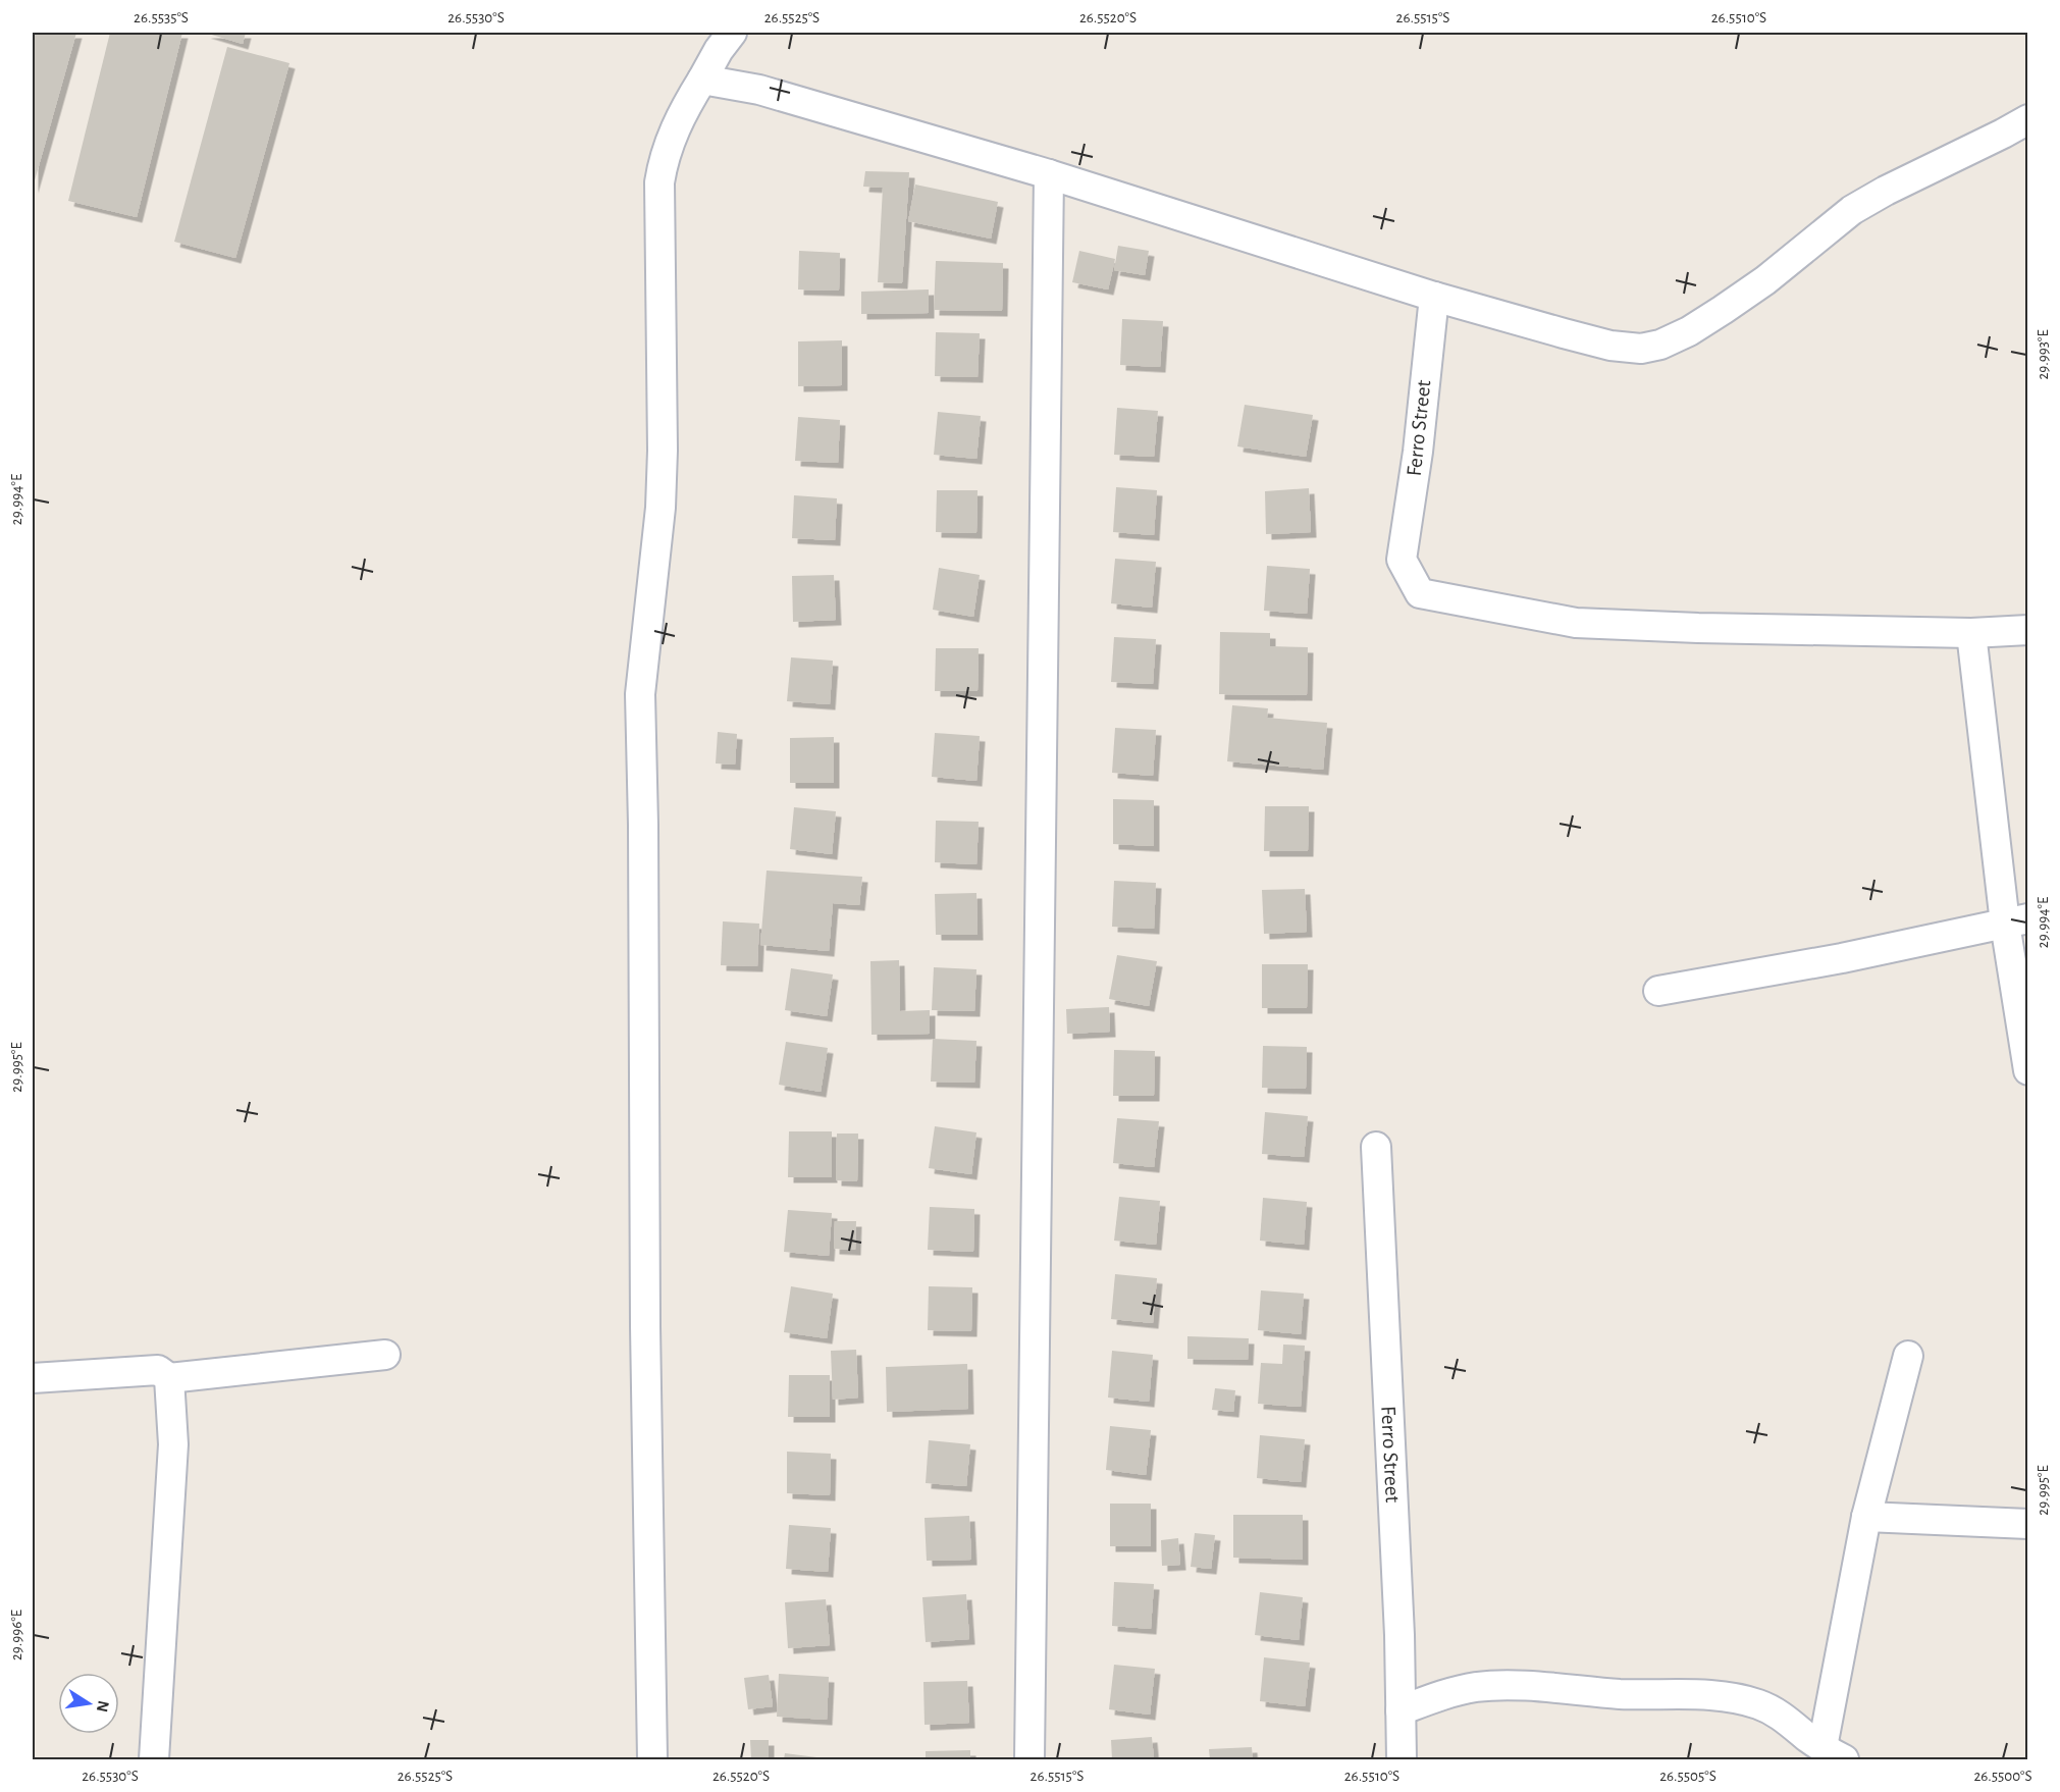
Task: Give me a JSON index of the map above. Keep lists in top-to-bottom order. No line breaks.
{"streets":{"street":["Ferro Street"]},"north":"right","coordinates":["26.5535°S","26.5530°S","26.5525°S","26.5520°S","26.5515°S","26.5510°S","29.993°E","29.994°E","29.995°E","29.996°E","26.5505°S","26.5500°S"]}
